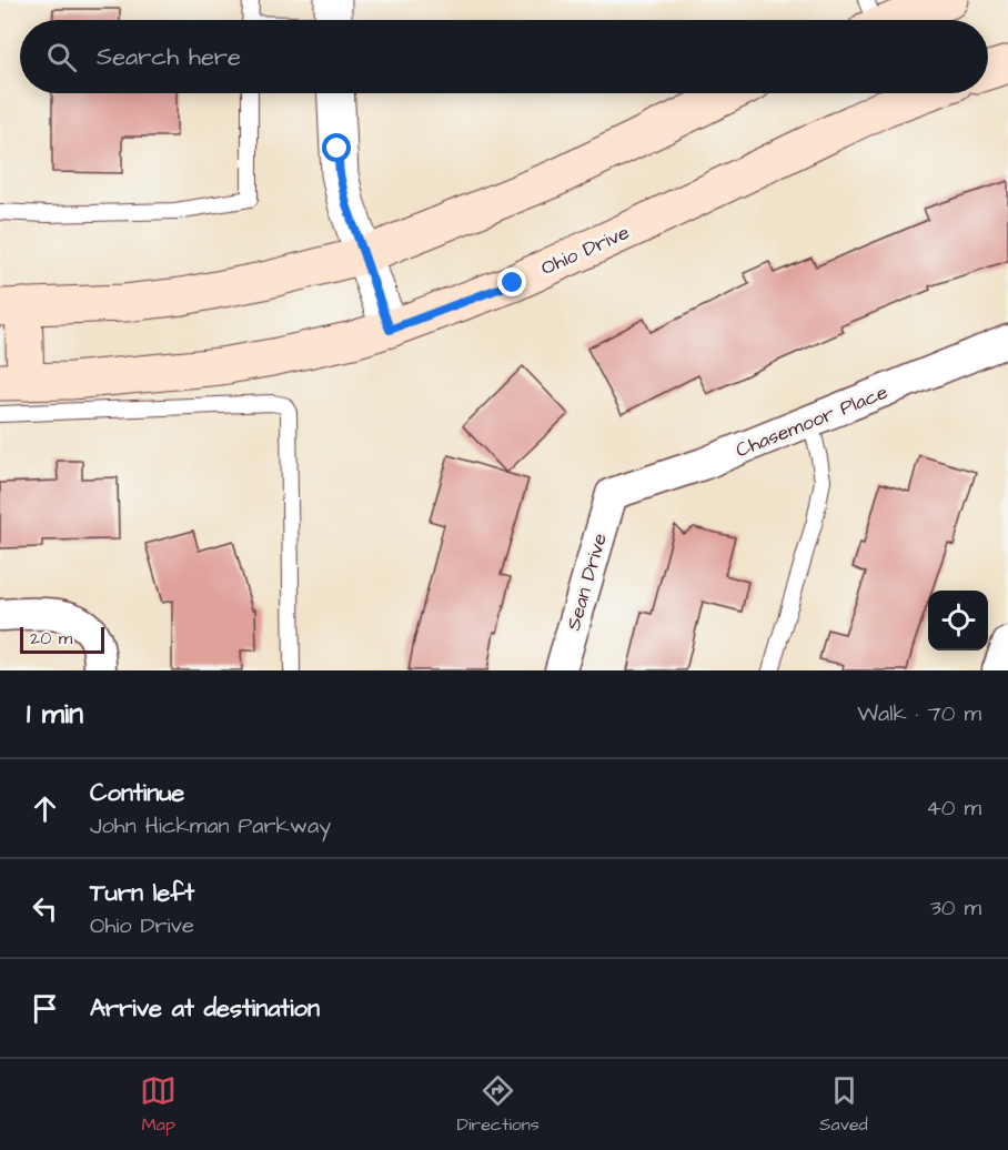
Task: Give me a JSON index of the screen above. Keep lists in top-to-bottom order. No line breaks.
{"streets":{"main road":["Ohio Drive"],"street":["Chasemoor Place","Sean Drive"]},"crossings":[["Chasemoor Place","Sean Drive"]],"scale_bar":"20 m","page":{"search":"Search here","scale":"20 m","heading":["1 min","Walk · 70 m"],"list":[["Continue","John Hickman Parkway","40 m"],["Turn left","Ohio Drive","30 m"],"Arrive at destination"],"nav":["Map","Directions","Saved"]}}
